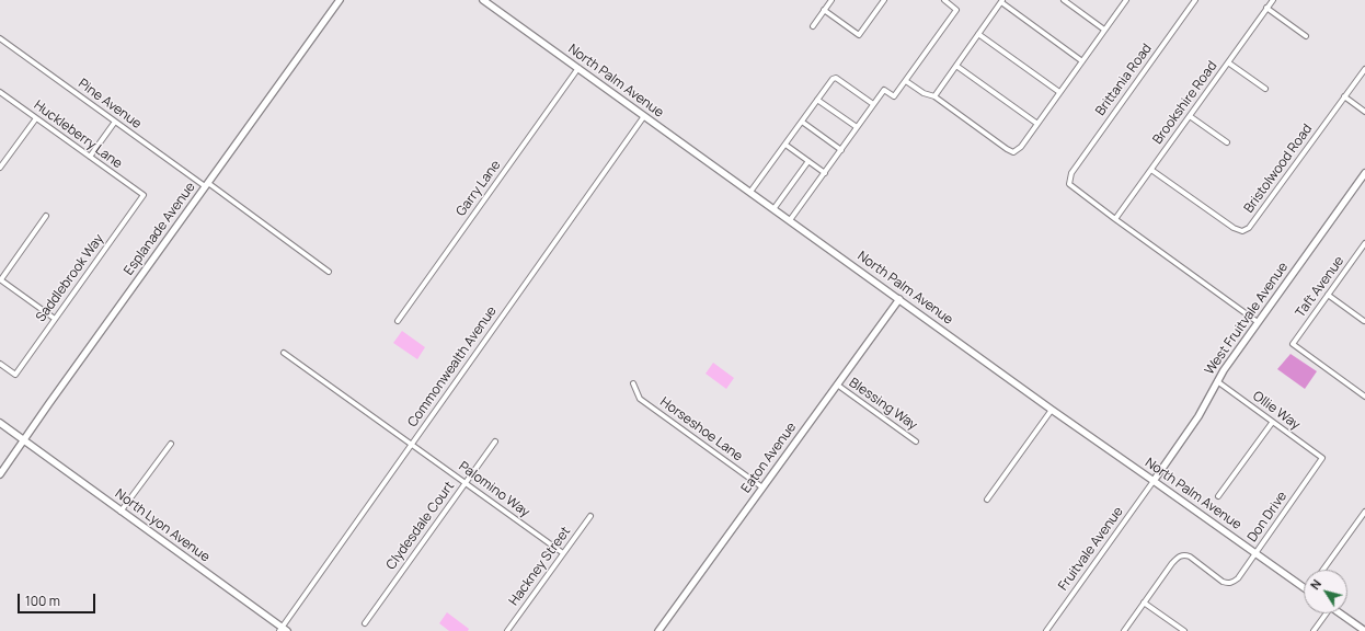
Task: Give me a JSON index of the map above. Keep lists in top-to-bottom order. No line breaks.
{"streets":{"street":["Brittania Road","North Palm Avenue","Brookshire Road","Pine Avenue","Huckleberry Lane","Bristolwood Road","Garry Lane","Esplanade Avenue","Saddlebrook Way","Taft Avenue","West Fruitvale Avenue","Commonwealth Avenue","Blessing Way","Ollie Way","Horseshoe Lane","Eaton Avenue","Palomino Way","Don Drive","North Lyon Avenue","Clydesdale Court","Fruitvale Avenue","Hackney Street"]},"crossings":[["Brittania Road","Brookshire Road"],["North Palm Avenue","Garry Lane"],["North Palm Avenue","West Fruitvale Avenue"],["North Palm Avenue","Commonwealth Avenue"],["North Palm Avenue","Eaton Avenue"],["North Palm Avenue","Don Drive"],["North Palm Avenue","Fruitvale Avenue"],["Brookshire Road","Bristolwood Road"],["Pine Avenue","Esplanade Avenue"],["Huckleberry Lane","Saddlebrook Way"],["Esplanade Avenue","North Lyon Avenue"],["West Fruitvale Avenue","Ollie Way"],["West Fruitvale Avenue","Fruitvale Avenue"],["Commonwealth Avenue","Palomino Way"],["Commonwealth Avenue","North Lyon Avenue"],["Blessing Way","Eaton Avenue"],["Ollie Way","Don Drive"],["Horseshoe Lane","Eaton Avenue"],["Palomino Way","Clydesdale Court"],["Palomino Way","Hackney Street"]],"scale_bar":"100 m","north":"top left"}
